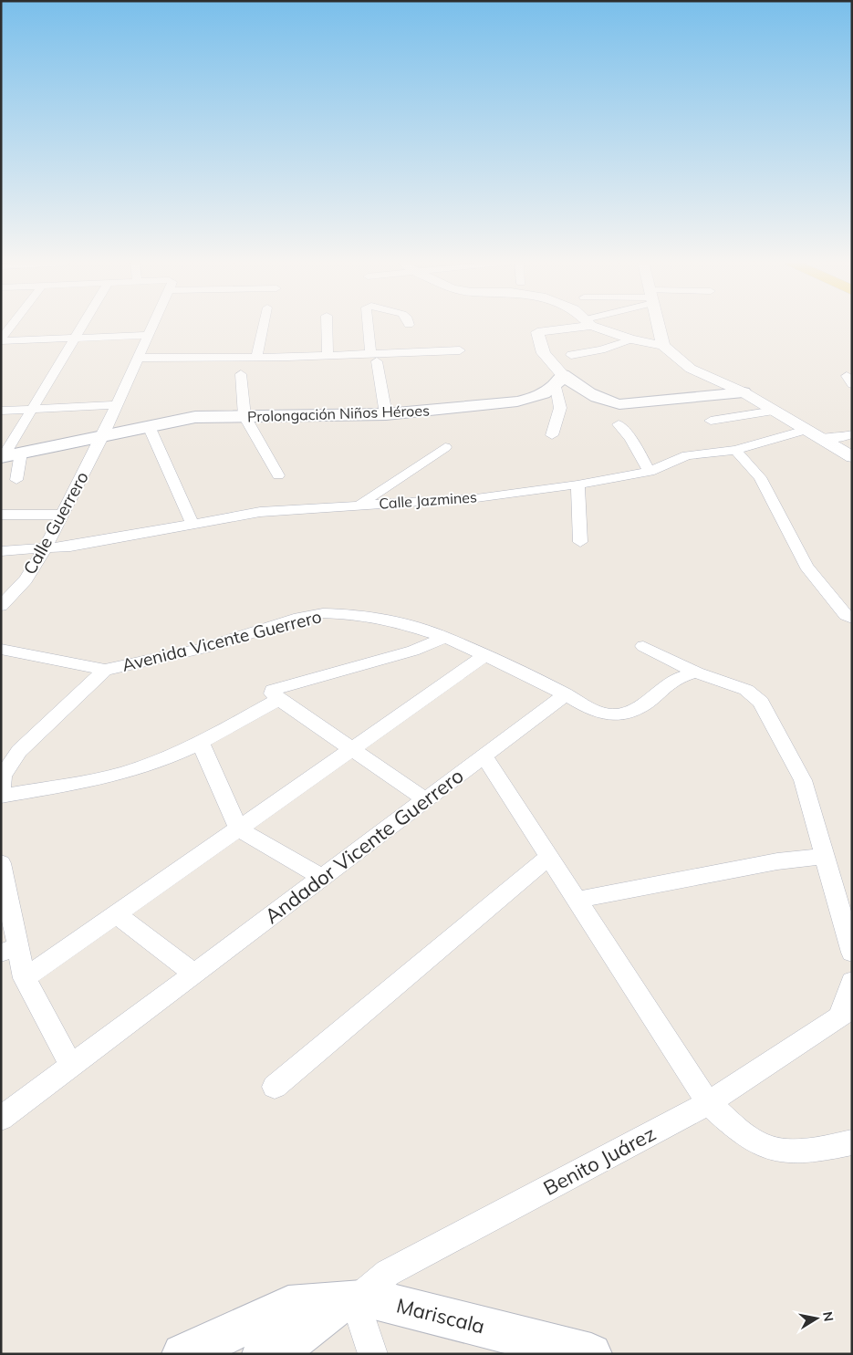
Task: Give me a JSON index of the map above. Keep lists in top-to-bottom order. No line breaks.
{"streets":{"main road":["Prolongación Niños Héroes","Mariscala"],"street":["Calle Jazmines","Calle Guerrero","Avenida Vicente Guerrero","Andador Vicente Guerrero","Benito Juárez"]},"crossings":[["Prolongación Niños Héroes","Calle Guerrero"],["Calle Jazmines","Calle Guerrero"],["Avenida Vicente Guerrero","Andador Vicente Guerrero"],["Benito Juárez","Mariscala"]],"north":"right"}
